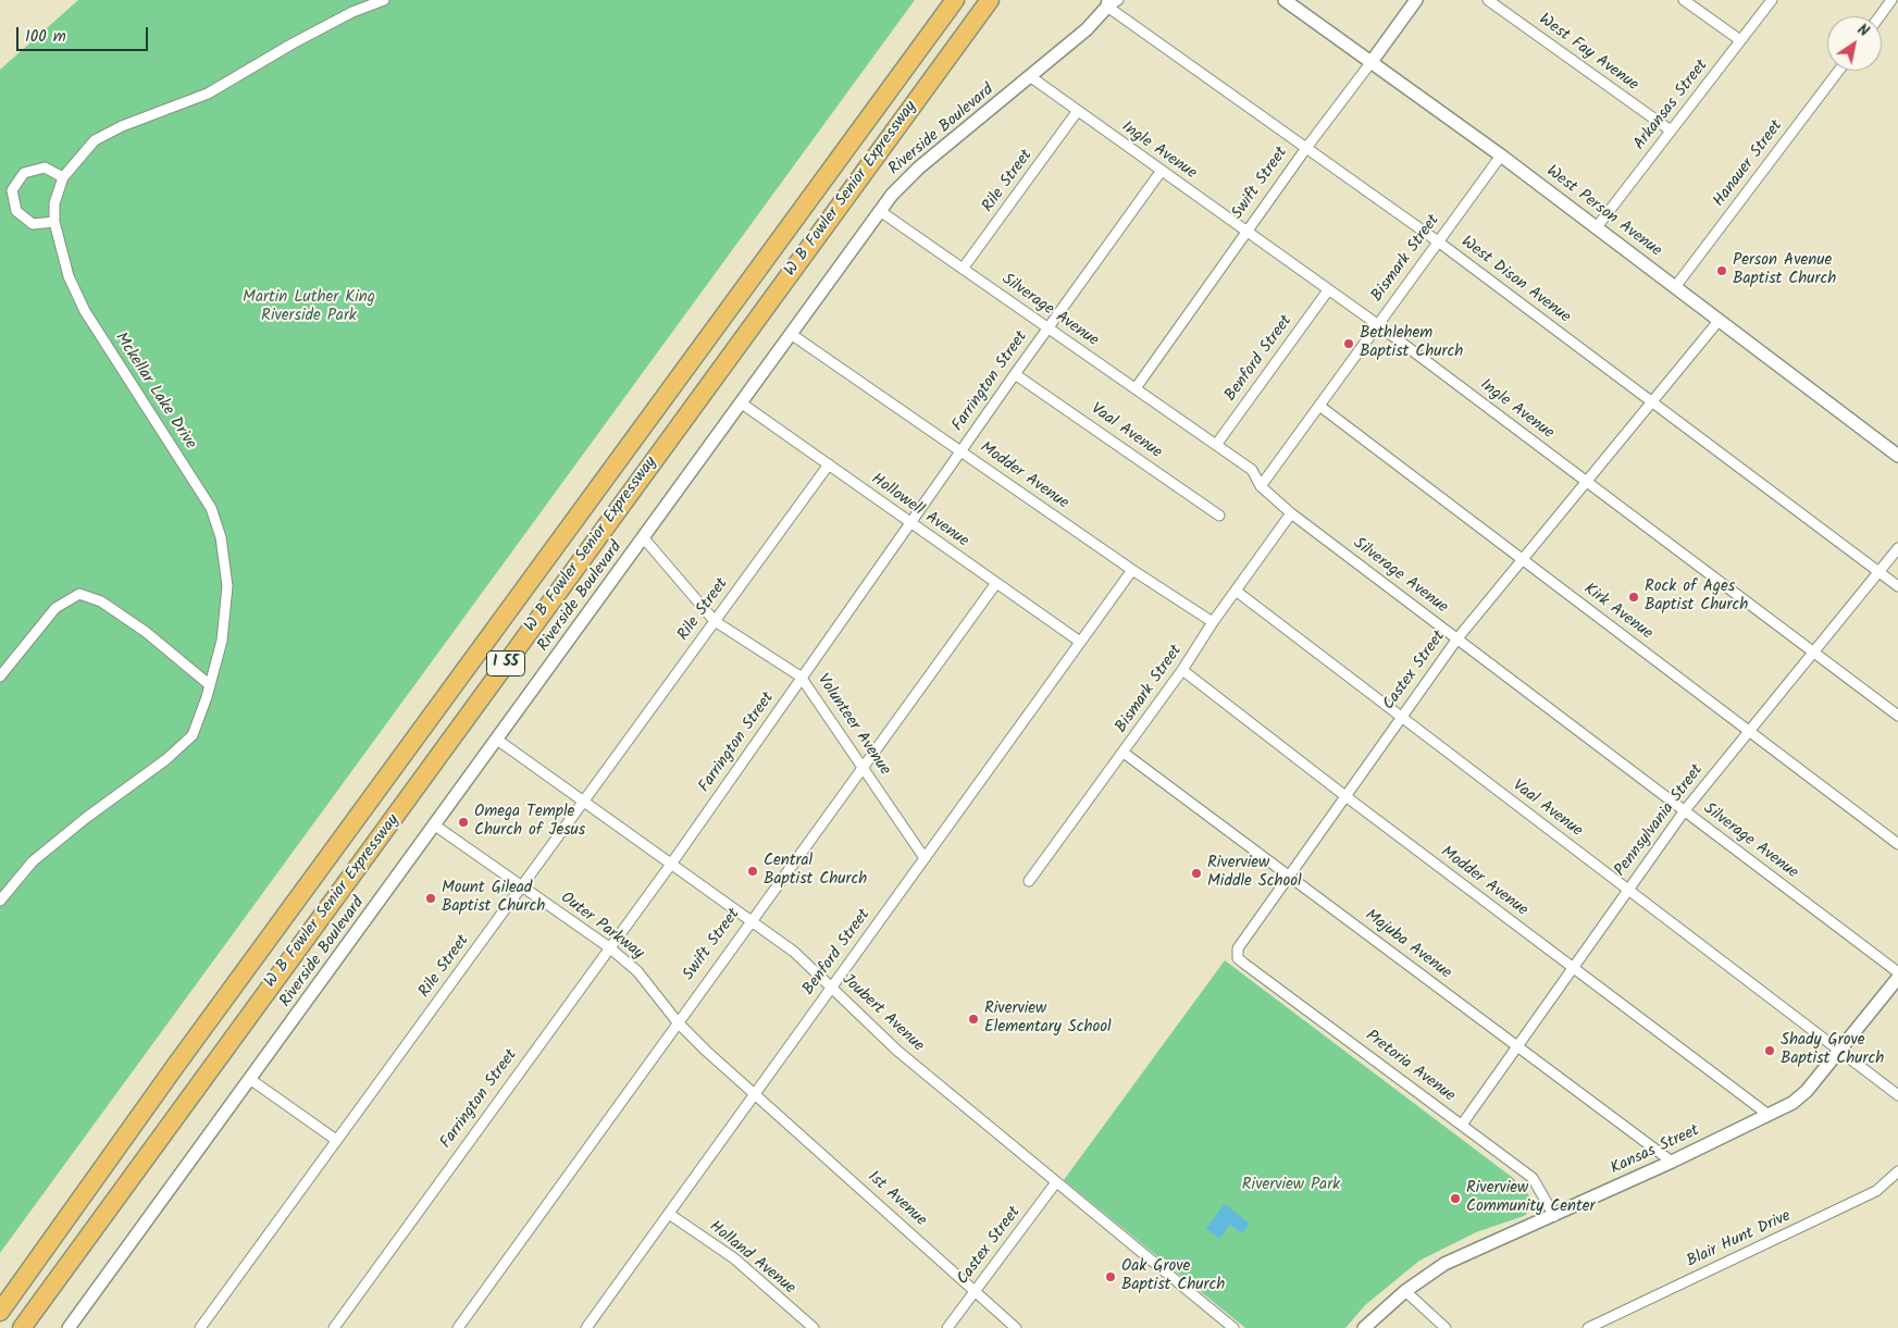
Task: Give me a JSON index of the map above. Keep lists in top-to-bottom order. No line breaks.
{"streets":{"highway":["W B Fowler Senior Expressway","I 55"],"street":["West Fay Avenue","Arkansas Street","Riverside Boulevard","Ingle Avenue","Hanauer Street","Rile Street","Swift Street","West Person Avenue","Bismark Street","West Dison Avenue","Silverage Avenue","Benford Street","Farrington Street","Mckellar Lake Drive","Vaal Avenue","Modder Avenue","Hollowell Avenue","Kirk Avenue","Castex Street","Volunteer Avenue","Pennsylvania Street","Outer Parkway","Majuba Avenue","Joubert Avenue","Pretoria Avenue","Kansas Street","1st Avenue","Blair Hunt Drive","Holland Avenue"]},"crossings":[["West Fay Avenue","Arkansas Street"],["Arkansas Street","West Person Avenue"],["Riverside Boulevard","Ingle Avenue"],["Riverside Boulevard","West Dison Avenue"],["Riverside Boulevard","Silverage Avenue"],["Riverside Boulevard","Modder Avenue"],["Riverside Boulevard","Hollowell Avenue"],["Riverside Boulevard","Volunteer Avenue"],["Riverside Boulevard","Outer Parkway"],["Riverside Boulevard","Joubert Avenue"],["Ingle Avenue","Rile Street"],["Ingle Avenue","Swift Street"],["Ingle Avenue","Bismark Street"],["Ingle Avenue","Benford Street"],["Ingle Avenue","Farrington Street"],["Ingle Avenue","Castex Street"],["Ingle Avenue","Pennsylvania Street"],["Hanauer Street","West Person Avenue"],["Rile Street","Silverage Avenue"],["Rile Street","Hollowell Avenue"],["Rile Street","Volunteer Avenue"],["Rile Street","Outer Parkway"],["Rile Street","Joubert Avenue"],["Swift Street","West Person Avenue"],["Swift Street","West Dison Avenue"],["Swift Street","Silverage Avenue"],["Swift Street","Hollowell Avenue"],["Swift Street","Volunteer Avenue"],["Swift Street","Outer Parkway"],["Swift Street","Joubert Avenue"],["West Person Avenue","Bismark Street"],["West Person Avenue","Castex Street"],["Bismark Street","West Dison Avenue"],["Bismark Street","Silverage Avenue"],["Bismark Street","Vaal Avenue"],["Bismark Street","Modder Avenue"],["Bismark Street","Kirk Avenue"],["Bismark Street","Majuba Avenue"],["West Dison Avenue","Castex Street"],["West Dison Avenue","Pennsylvania Street"],["Silverage Avenue","Benford Street"],["Silverage Avenue","Farrington Street"],["Silverage Avenue","Castex Street"],["Silverage Avenue","Pennsylvania Street"],["Benford Street","Modder Avenue"],["Benford Street","Hollowell Avenue"],["Benford Street","Volunteer Avenue"],["Benford Street","Outer Parkway"],["Benford Street","Joubert Avenue"],["Benford Street","1st Avenue"],["Benford Street","Holland Avenue"],["Farrington Street","Vaal Avenue"],["Farrington Street","Modder Avenue"],["Farrington Street","Hollowell Avenue"],["Farrington Street","Volunteer Avenue"],["Farrington Street","Outer Parkway"],["Farrington Street","Joubert Avenue"],["Vaal Avenue","Castex Street"],["Vaal Avenue","Pennsylvania Street"],["Vaal Avenue","Kansas Street"],["Modder Avenue","Castex Street"],["Modder Avenue","Pennsylvania Street"],["Modder Avenue","Kansas Street"],["Kirk Avenue","Castex Street"],["Kirk Avenue","Pennsylvania Street"],["Castex Street","Majuba Avenue"],["Castex Street","Joubert Avenue"],["Castex Street","Pretoria Avenue"],["Castex Street","1st Avenue"],["Pennsylvania Street","Majuba Avenue"],["Pennsylvania Street","Pretoria Avenue"],["Outer Parkway","1st Avenue"],["Majuba Avenue","Kansas Street"],["Pretoria Avenue","Kansas Street"]],"parks":["Martin Luther King Riverside Park","Riverview Park"],"places":["Person Avenue Baptist Church","Bethlehem Baptist Church","Rock of Ages Baptist Church","Omega Temple Church of Jesus","Central Baptist Church","Riverview Middle School","Mount Gilead Baptist Church","Riverview Elementary School","Shady Grove Baptist Church","Riverview Community Center","Oak Grove Baptist Church"],"scale_bar":"100 m","north":"top right"}
